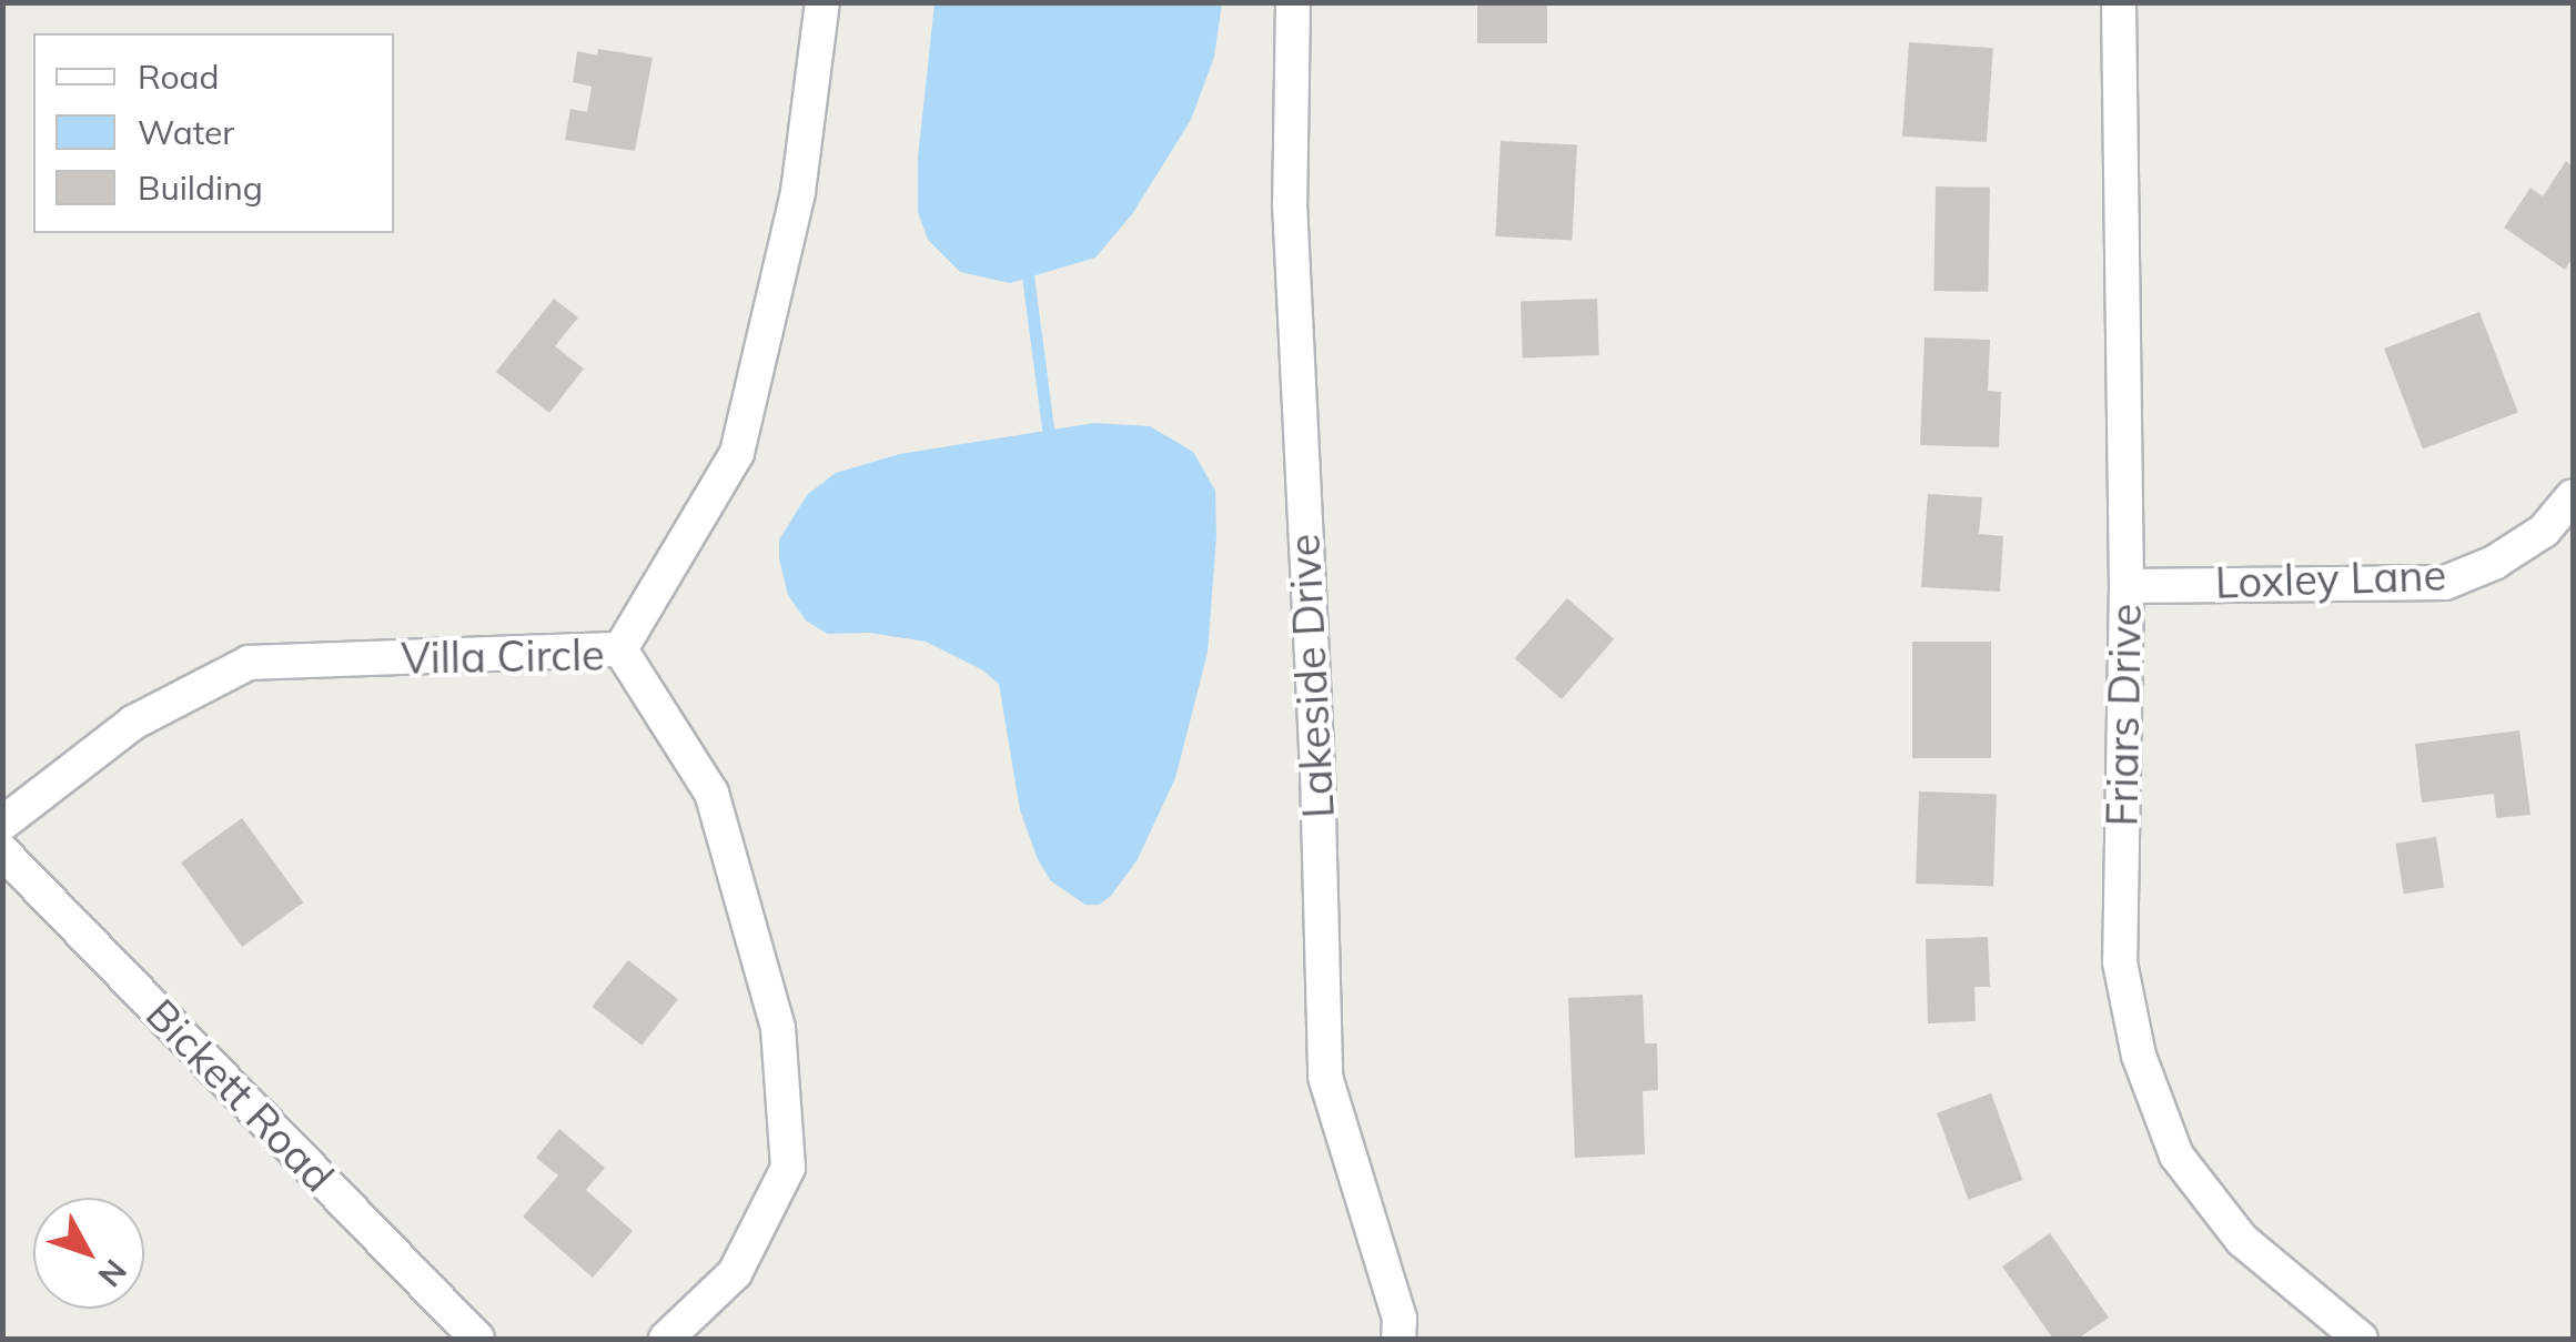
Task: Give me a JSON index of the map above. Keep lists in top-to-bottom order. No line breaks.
{"streets":{"street":["Loxley Lane","Villa Circle","Lakeside Drive","Friars Drive","Bickett Road"]},"crossings":[["Loxley Lane","Friars Drive"]],"legend":["Road","Water","Building"],"north":"bottom right"}
